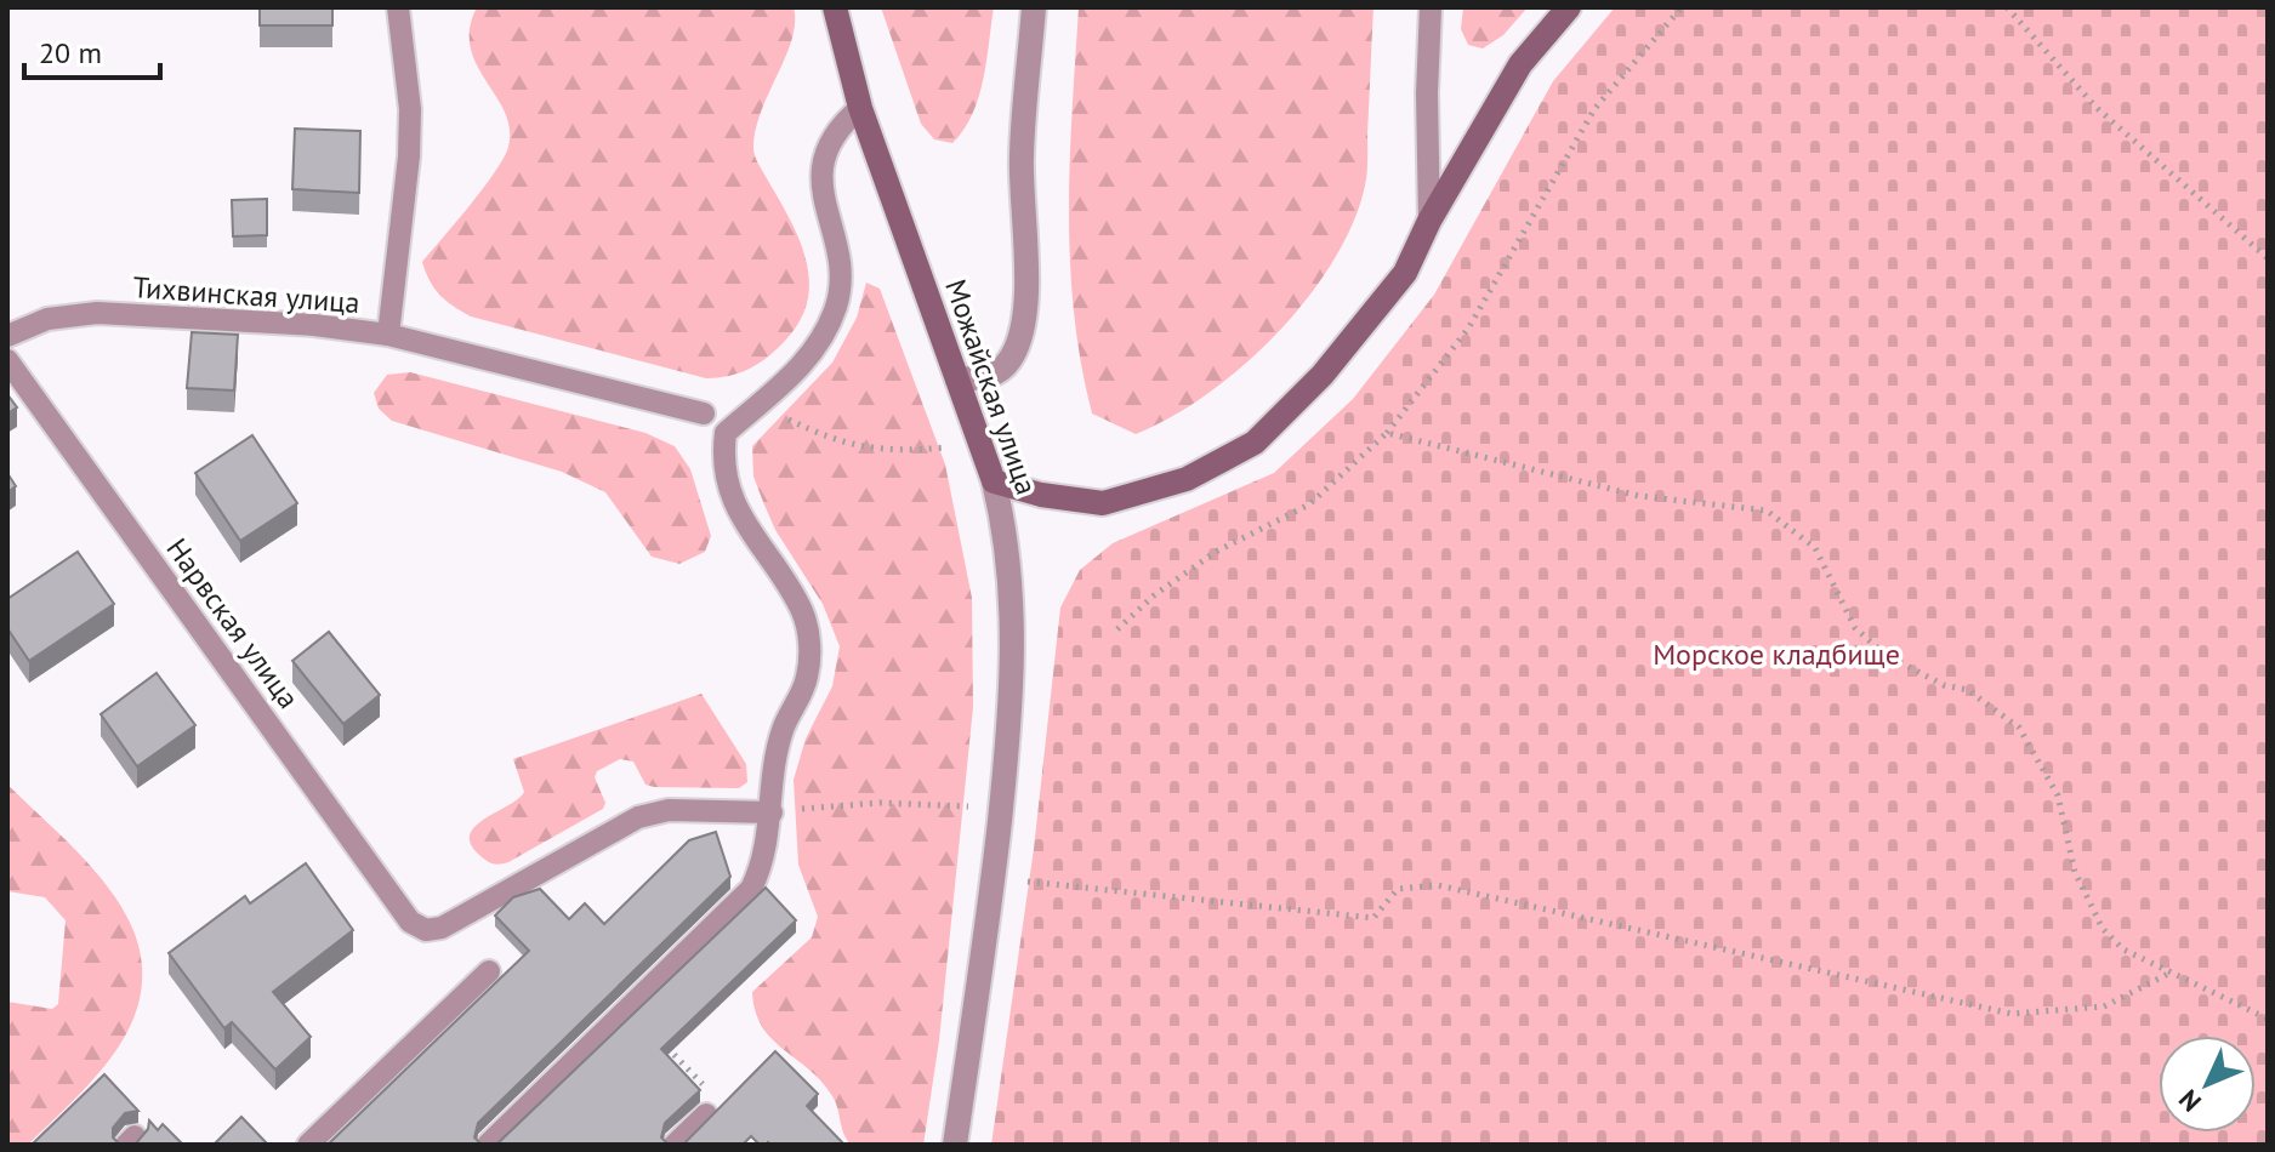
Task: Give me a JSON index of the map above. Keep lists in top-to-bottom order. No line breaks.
{"streets":{"main road":["Можайская улица"],"lane":["Тихвинская улица","Нарвская улица"]},"parks":["Морское кладбище"],"scale_bar":"20 m","north":"bottom left"}
